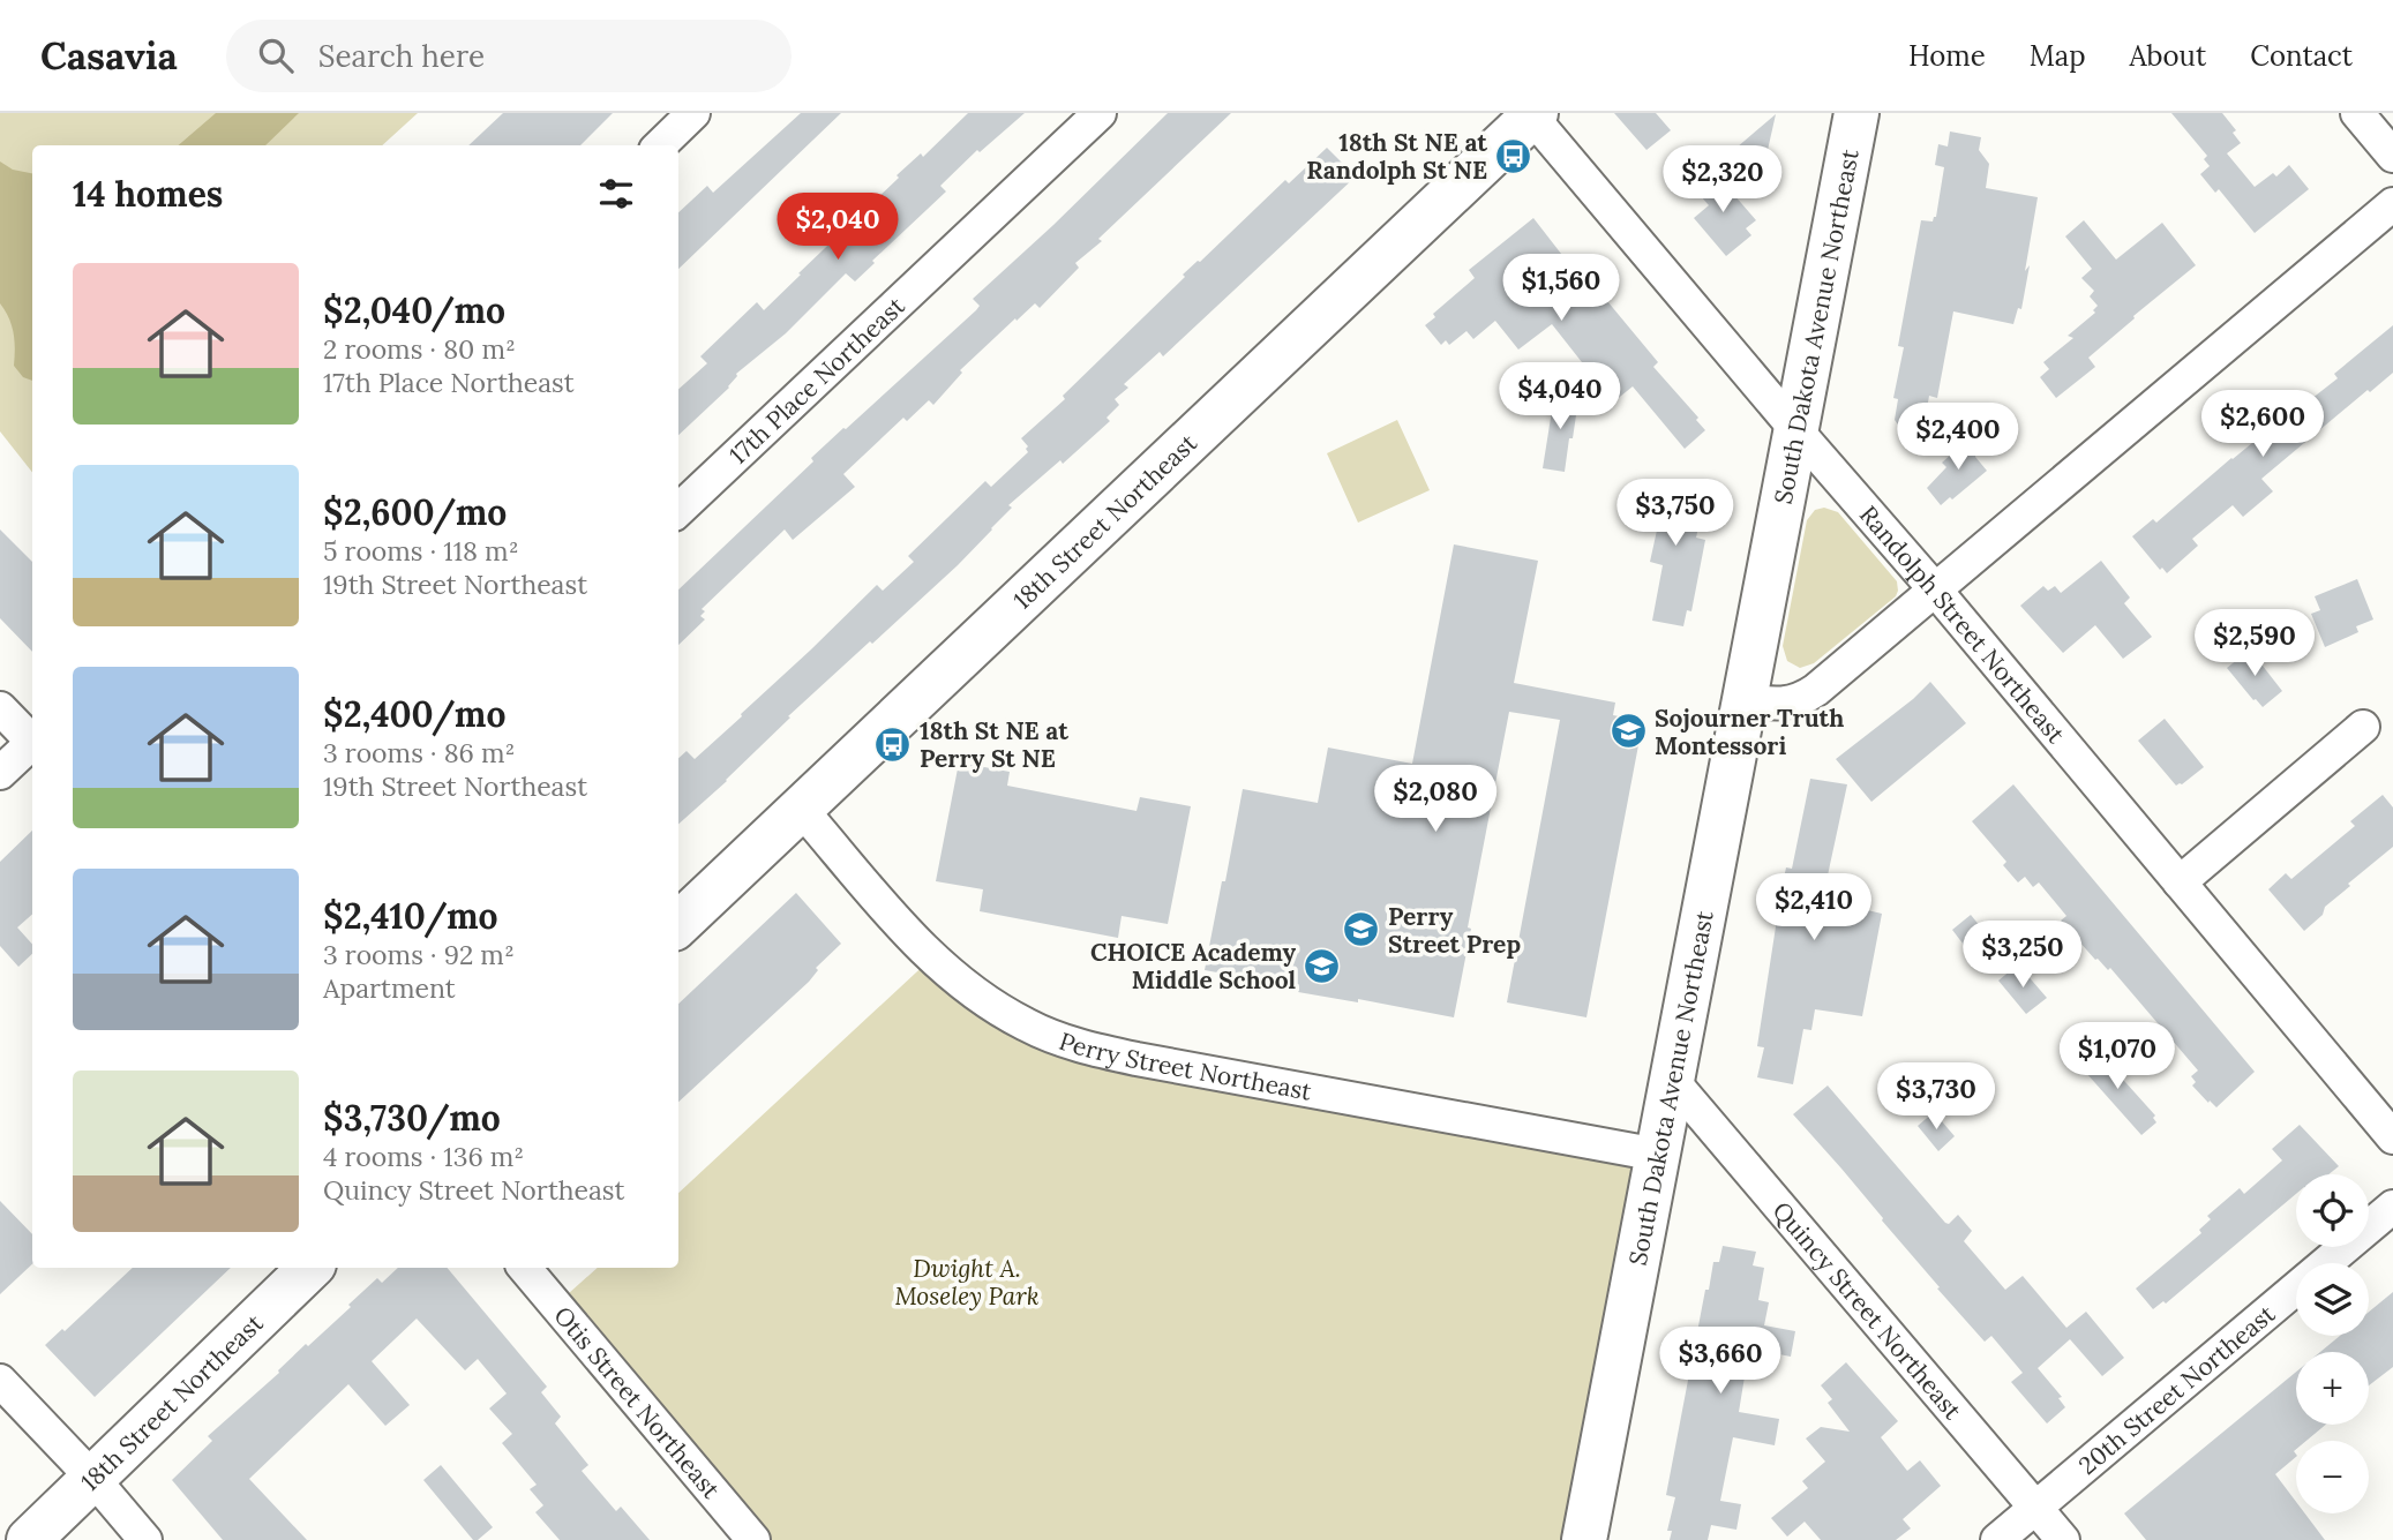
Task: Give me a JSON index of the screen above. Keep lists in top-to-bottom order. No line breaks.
{"streets":{"main road":["South Dakota Avenue Northeast","18th Street Northeast"],"street":["17th Place Northeast","Randolph Street Northeast","Perry Street Northeast","Quincy Street Northeast","20th Street Northeast","Otis Street Northeast"]},"crossings":[["South Dakota Avenue Northeast","Randolph Street Northeast"],["South Dakota Avenue Northeast","Perry Street Northeast"],["South Dakota Avenue Northeast","Quincy Street Northeast"],["18th Street Northeast","Randolph Street Northeast"],["18th Street Northeast","Perry Street Northeast"],["Quincy Street Northeast","20th Street Northeast"]],"parks":["Dwight A. Moseley Park"],"places":{"bus stop":["18th St NE at Randolph St NE","18th St NE at Perry St NE"],"school or university":["Sojourner Truth Montessori","Perry Street Prep","CHOICE Academy Middle School"]},"page":{"header":"Casavia","search":"Search here","nav":["Home","Map","About","Contact"],"price":["$2,320","$2,040","$1,560","$4,040","$2,600","$2,400","$3,750","$2,590","$2,080","$2,410","$3,250","$1,070","$3,730","$3,660"],"heading":"14 homes","list":[{"name":"$2,040/mo","note":"2 rooms · 80 m² · 17th Place Northeast"},{"name":"$2,600/mo","note":"5 rooms · 118 m² · 19th Street Northeast"},{"name":"$2,400/mo","note":"3 rooms · 86 m² · 19th Street Northeast"},{"name":"$2,410/mo","note":"3 rooms · 92 m² · Apartment"},{"name":"$3,730/mo","note":"4 rooms · 136 m² · Quincy Street Northeast"}],"map_buttons":["+","−"]}}
